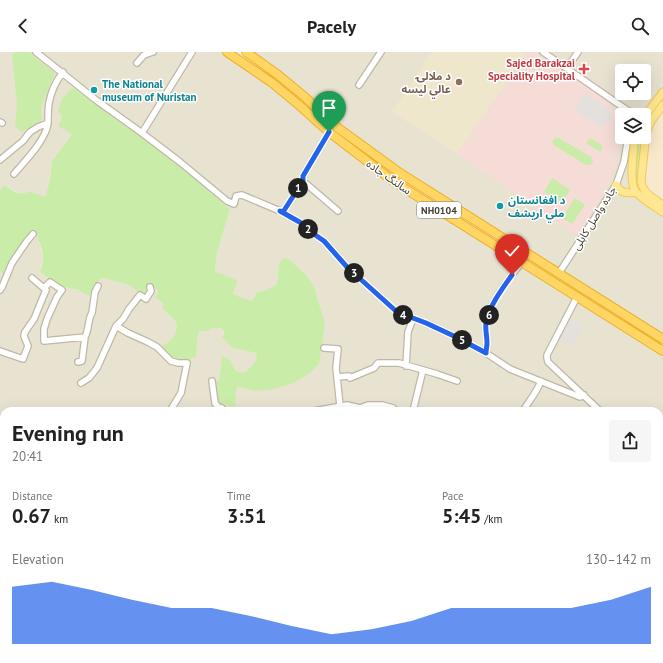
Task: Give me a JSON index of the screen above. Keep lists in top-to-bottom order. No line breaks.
{"streets":{"highway":["سالنگ جاده","NH0104"],"street":["جاده واصل کابلی"]},"crossings":[["سالنگ جاده","جاده واصل کابلی"]],"places":{"health":["Sajed Barakzai Speciality Hospital"],"other":["د ملالۍ عالي لیسه","The National museum of Nuristan","د افغانستان ملي اریشف"]},"page":{"header":"Pacely","pins":["1","2","3","4","6","5"],"heading":["Evening run","20:41"],"stats":[["Distance","0.67 km"],["Time","3:51"],["Pace","5:45 /km"]],"chart":["Elevation","130–142 m"]}}
